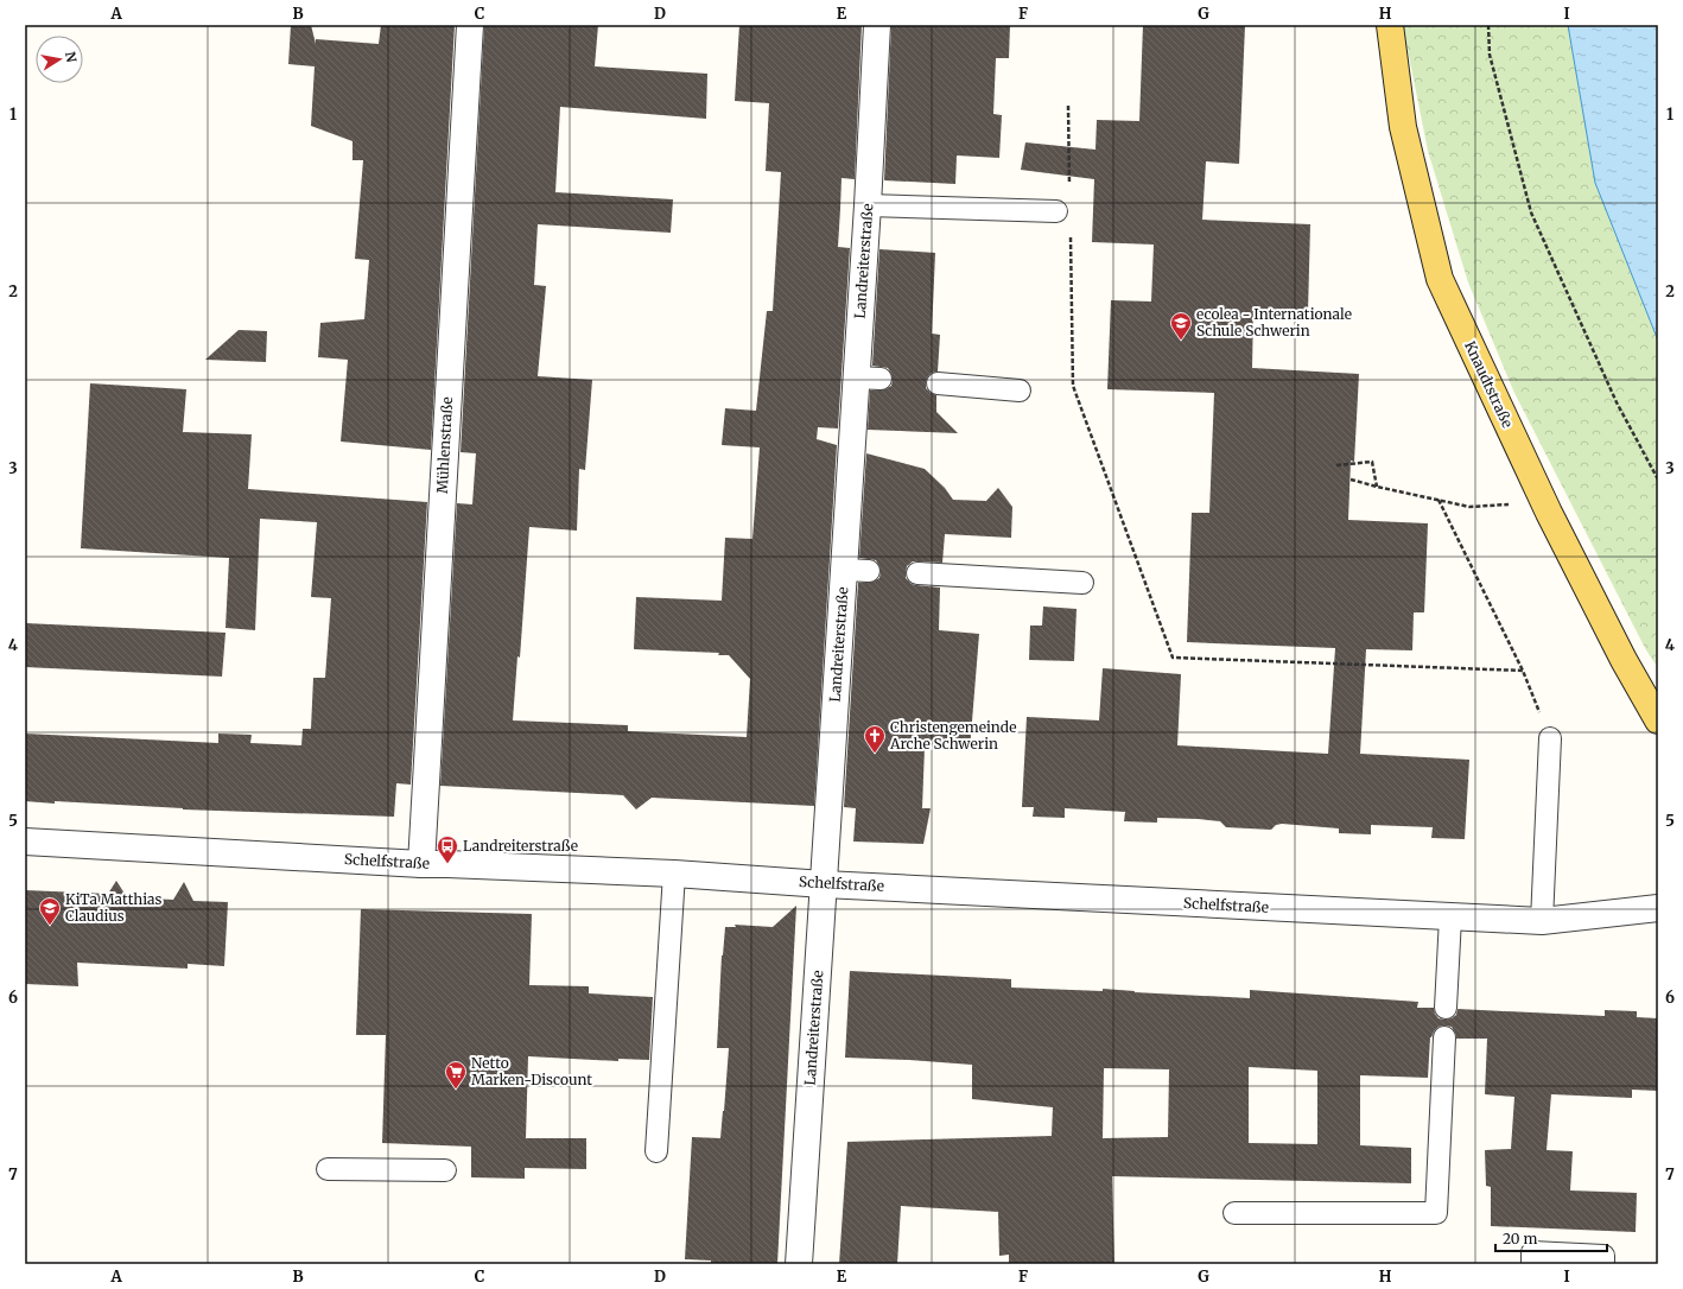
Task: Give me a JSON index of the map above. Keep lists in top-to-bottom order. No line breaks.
{"streets":{"main road":["Knaudtstraße"],"street":["Landreiterstraße","Mühlenstraße","Schelfstraße"]},"crossings":[["Landreiterstraße","Schelfstraße"],["Mühlenstraße","Schelfstraße"]],"places":{"school or university":["ecolea - Internationale Schule Schwerin","KiTa Matthias Claudius"],"church":["Christengemeinde Arche Schwerin"],"bus stop":["Landreiterstraße"],"supermarket":["Netto Marken-Discount"]},"scale_bar":"20 m","north":"right","grid":{"columns":["A","B","C","D","E","F","G","H","I"],"rows":["1","2","3","4","5","6","7"]}}
